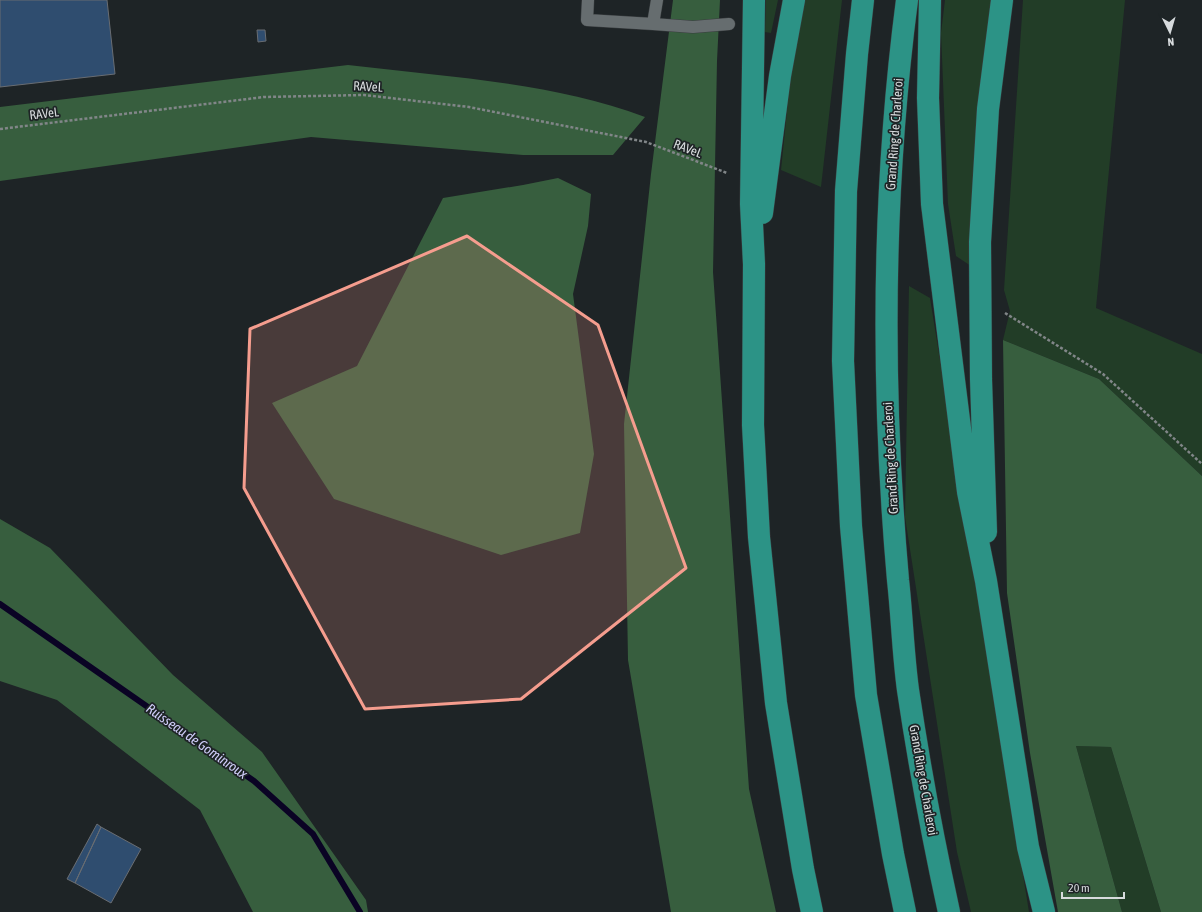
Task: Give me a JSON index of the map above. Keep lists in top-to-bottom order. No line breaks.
{"streets":{"highway":["Grand Ring de Charleroi"],"path":["RAVeL"]},"water":["Ruisseau de Gominroux"],"scale_bar":"20 m","north":"bottom"}
